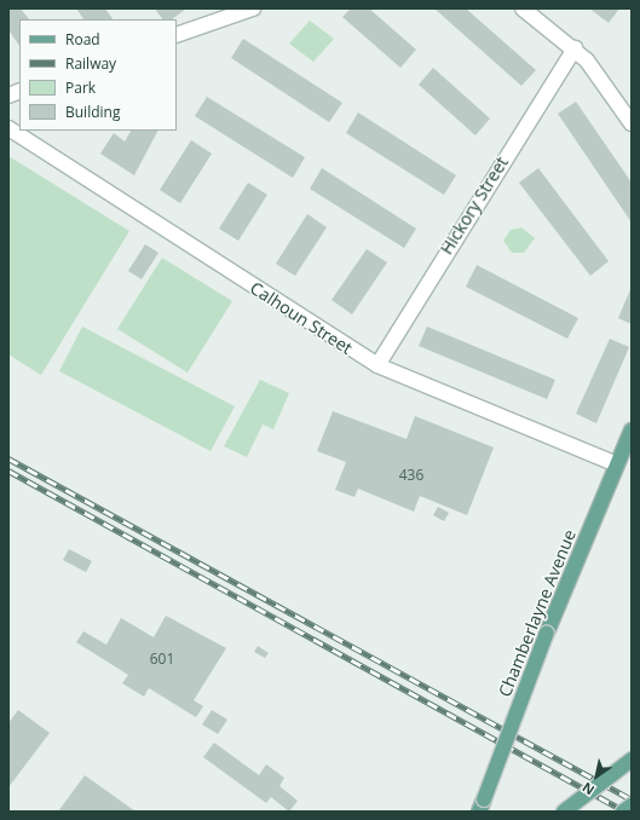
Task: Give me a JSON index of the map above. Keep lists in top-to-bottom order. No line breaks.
{"streets":{"main road":["Chamberlayne Avenue"],"street":["Hickory Street","Calhoun Street"]},"crossings":[["Hickory Street","Calhoun Street"],["Calhoun Street","Chamberlayne Avenue"]],"house_numbers":["436","601"],"legend":["Road","Railway","Park","Building"],"north":"bottom left"}
